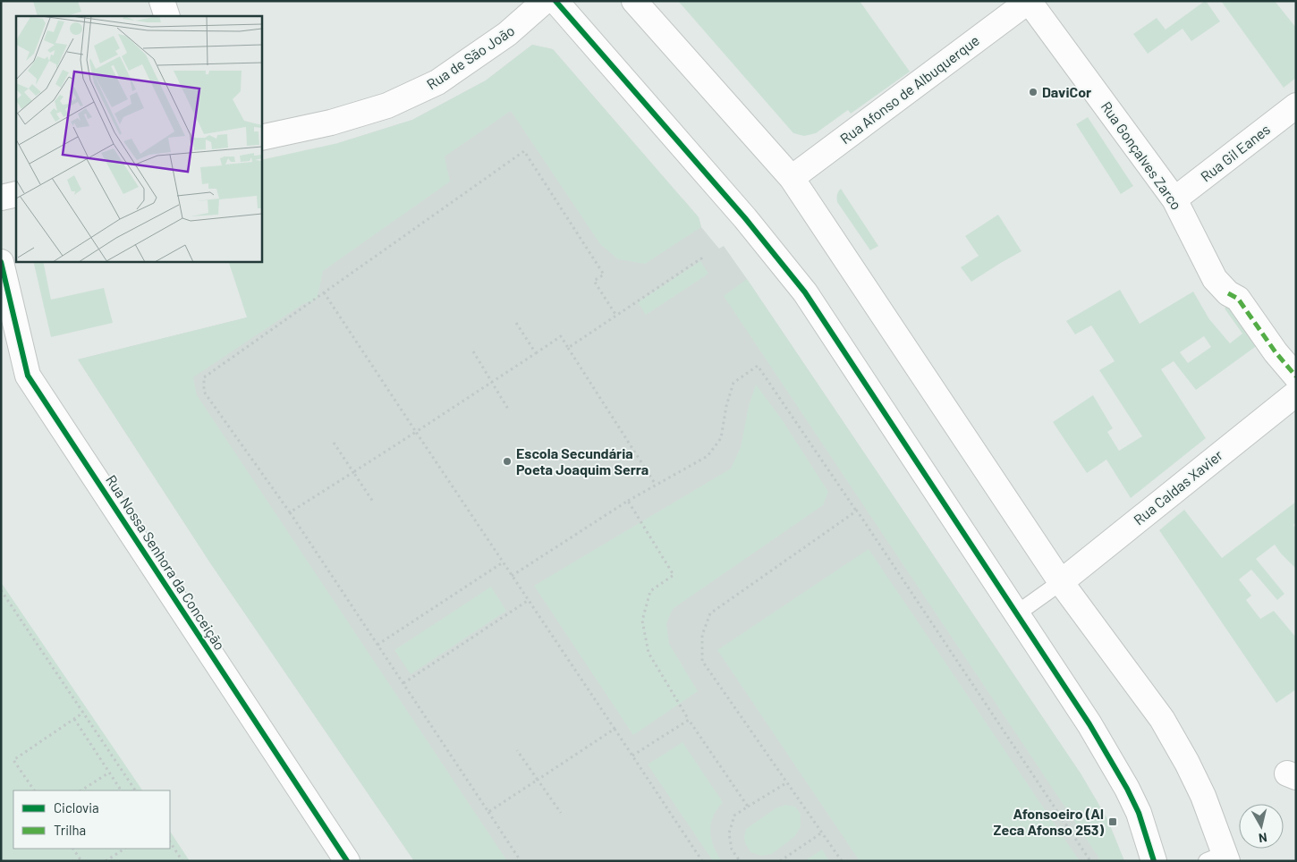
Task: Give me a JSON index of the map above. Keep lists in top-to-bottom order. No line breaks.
{"streets":{"street":["Rua de São João","Rua Afonso de Albuquerque","Rua Gil Eanes","Rua Gonçalves Zarco","Rua Caldas Xavier","Rua Nossa Senhora da Conceição"]},"crossings":[["Rua Afonso de Albuquerque","Rua Gonçalves Zarco"],["Rua Gil Eanes","Rua Gonçalves Zarco"]],"places":{"other":["DaviCor","Escola Secundária Poeta Joaquim Serra"],"transit":["Afonsoeiro (Al Zeca Afonso 253)"]},"legend":["Ciclovia","Trilha"],"north":"bottom"}
